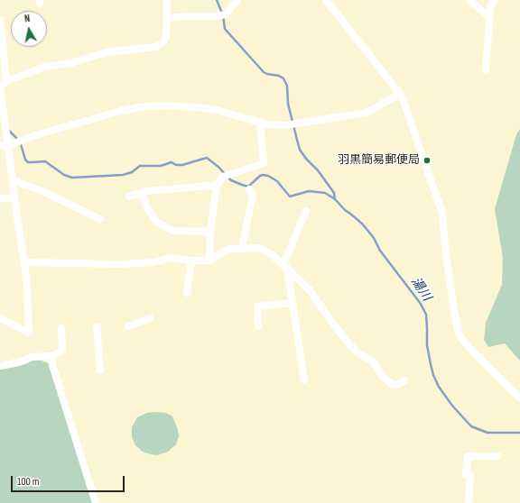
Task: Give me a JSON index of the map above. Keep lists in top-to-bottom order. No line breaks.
{"water":["湯川"],"places":["羽黒簡易郵便局"],"scale_bar":"100 m","north":"top"}
